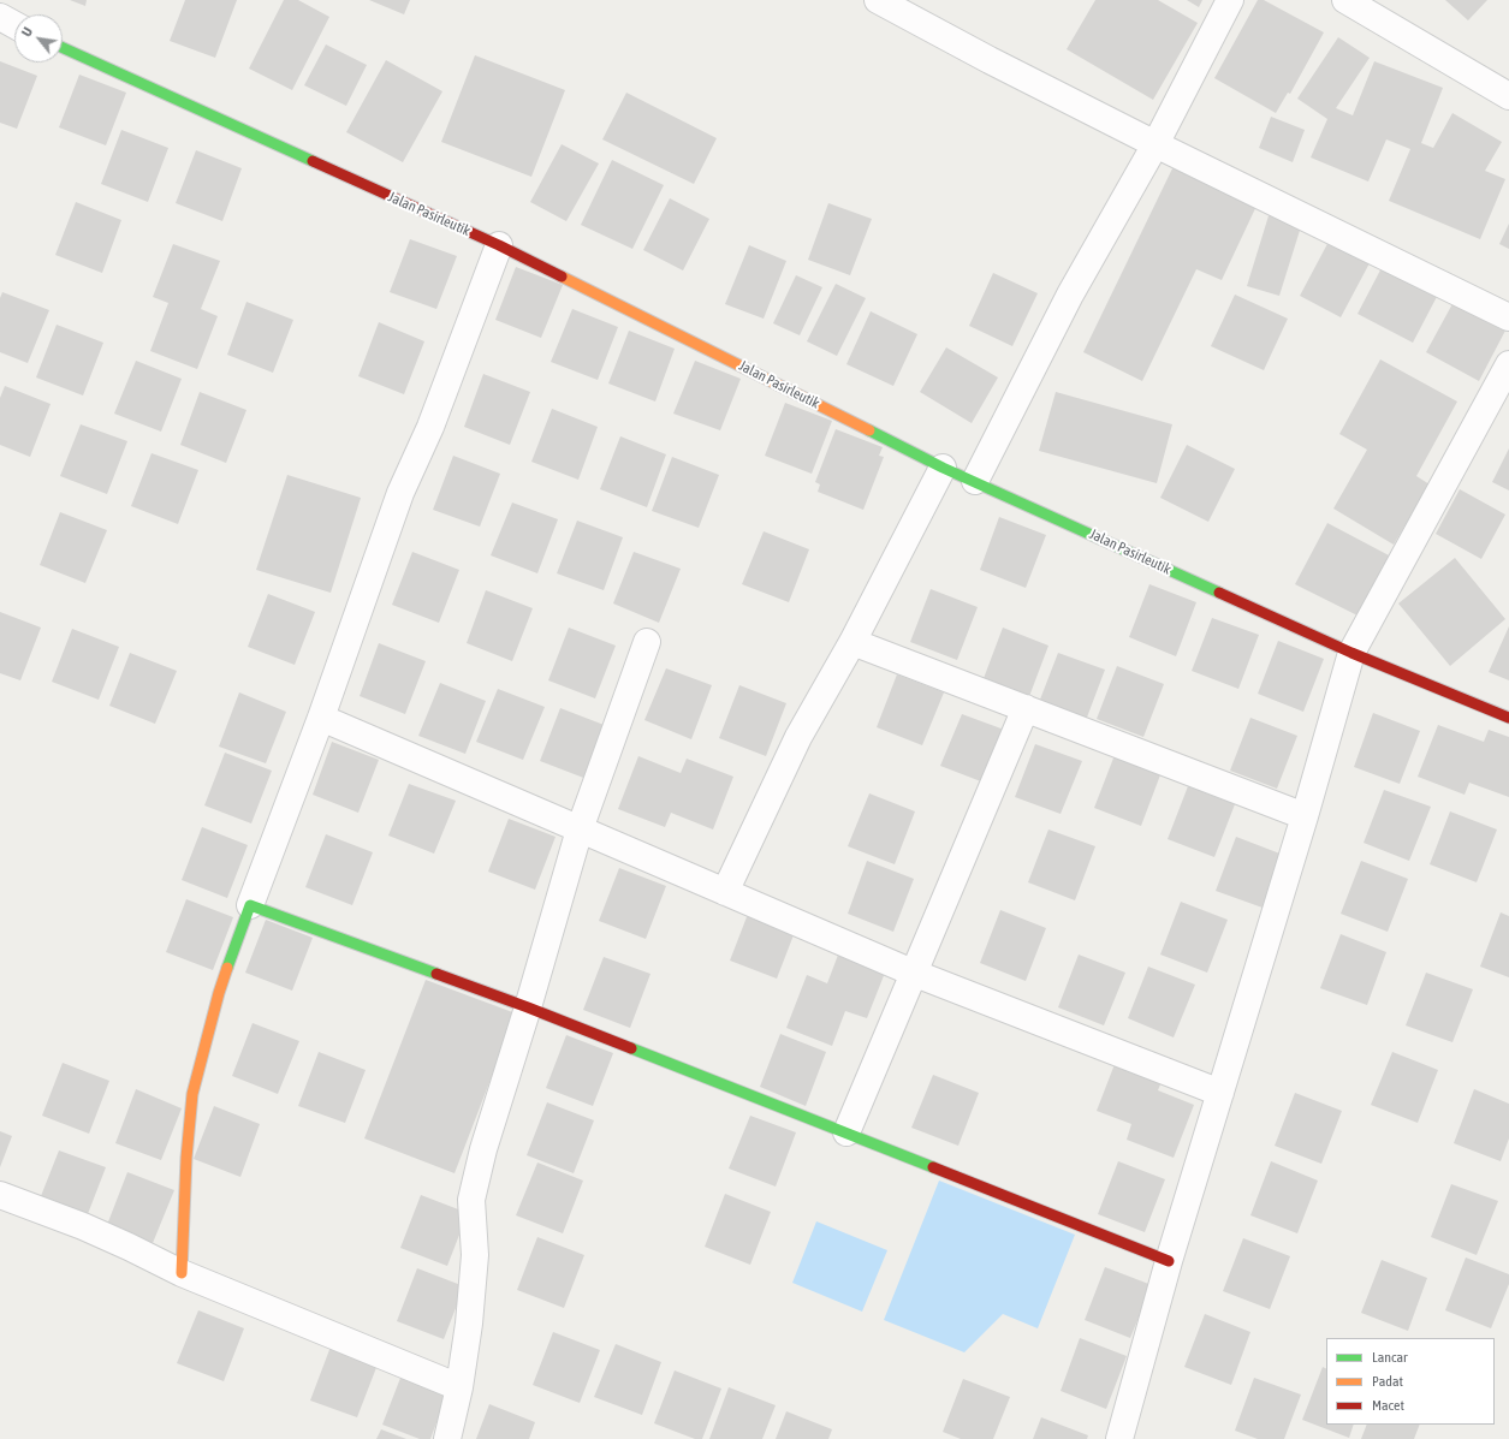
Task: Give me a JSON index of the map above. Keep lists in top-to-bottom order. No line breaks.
{"streets":{"street":["Jalan Pasirleutik"]},"legend":["Lancar","Padat","Macet"],"north":"top left"}
